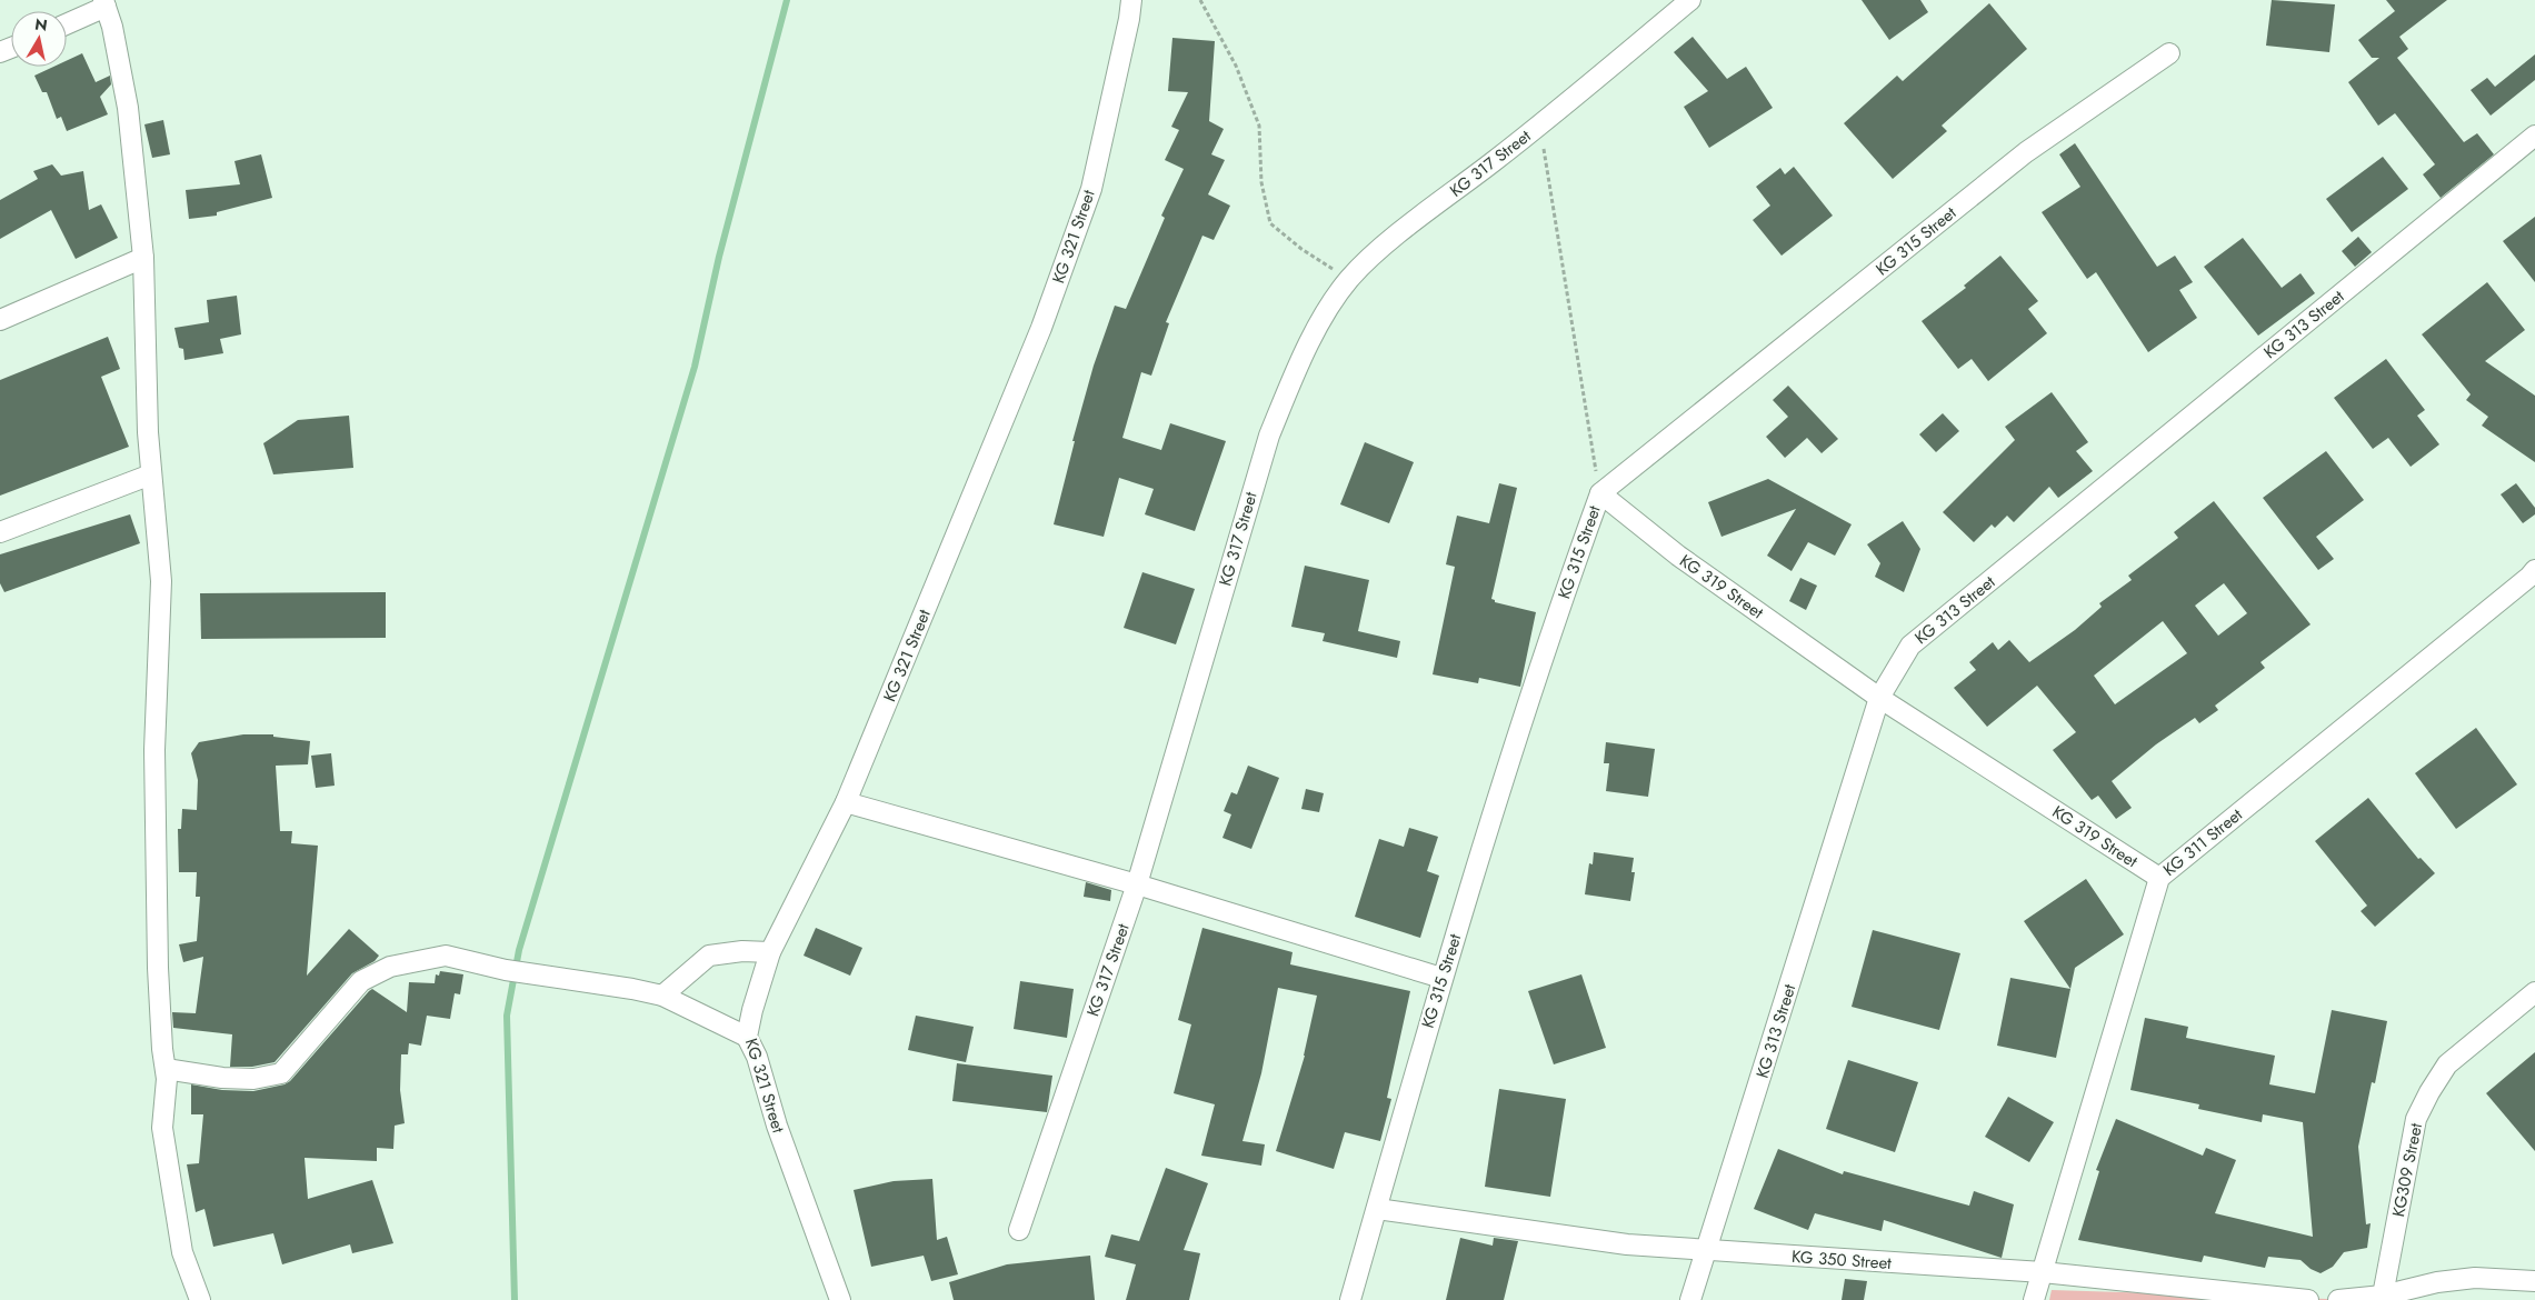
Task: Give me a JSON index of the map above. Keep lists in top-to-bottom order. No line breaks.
{"streets":{"street":["KG 317 Street","KG 321 Street","KG 315 Street","KG 313 Street","KG 319 Street","KG 311 Street","KG309 Street","KG 350 Street"]},"crossings":[["KG 315 Street","KG 319 Street"],["KG 315 Street","KG 350 Street"],["KG 313 Street","KG 319 Street"],["KG 313 Street","KG 350 Street"],["KG 319 Street","KG 311 Street"],["KG 311 Street","KG 350 Street"]],"north":"top"}
